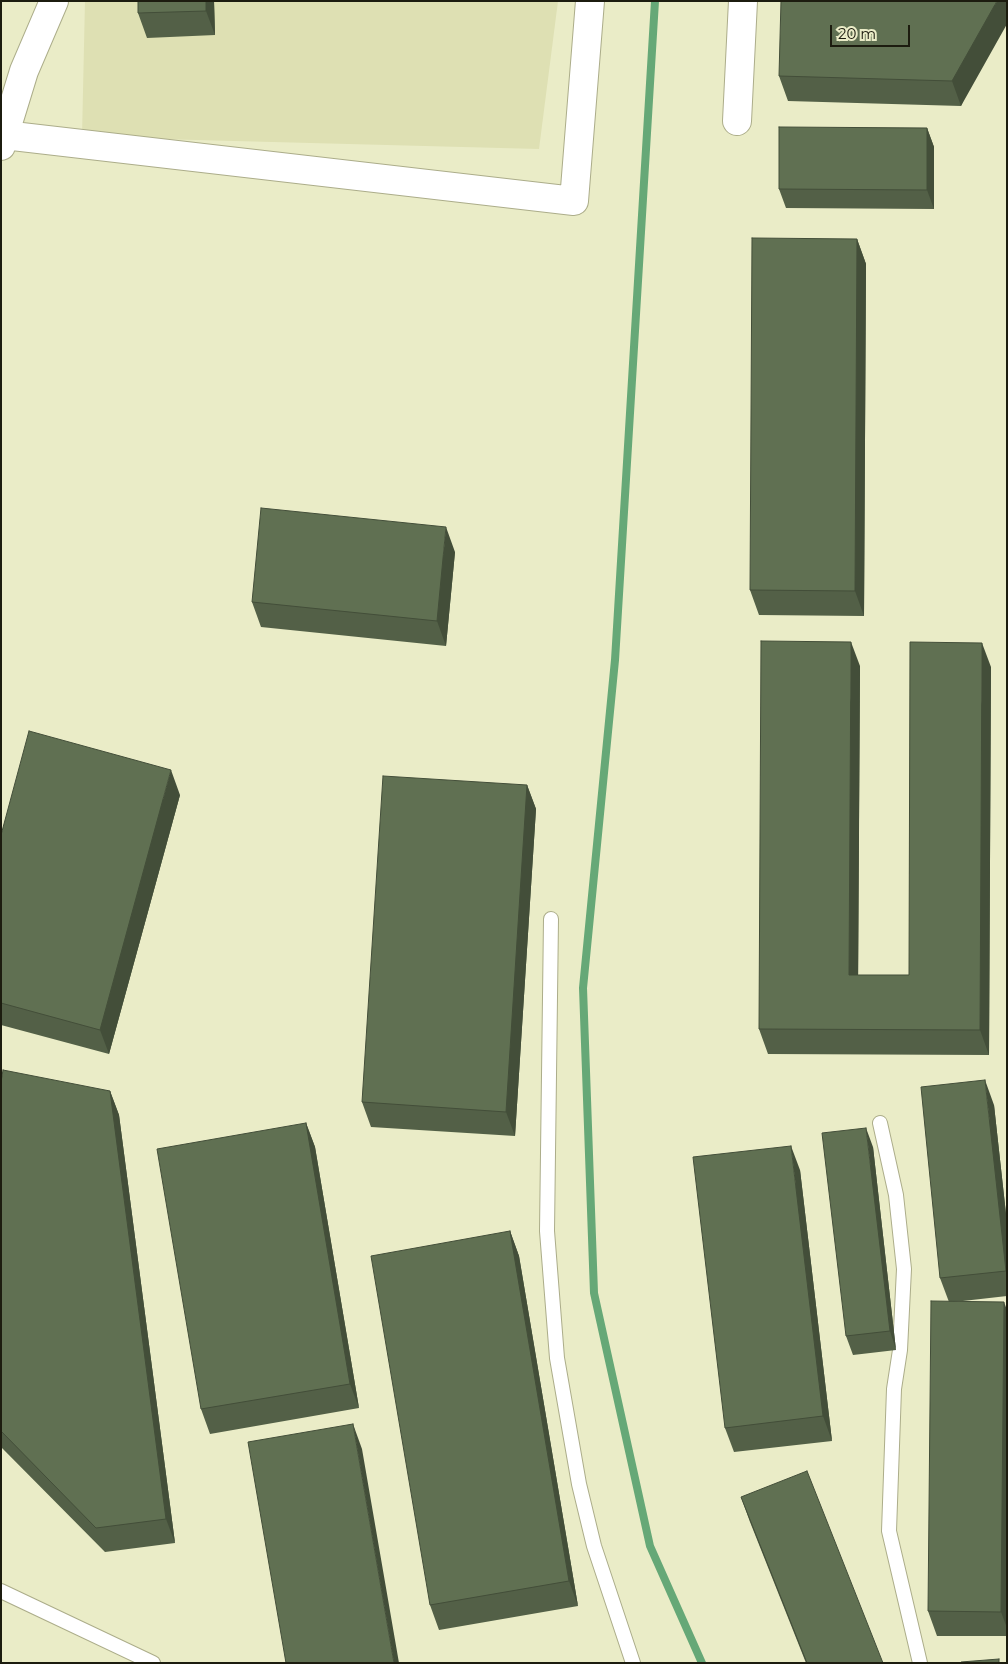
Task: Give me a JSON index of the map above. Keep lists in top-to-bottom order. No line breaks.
{"scale_bar":"20 m"}
